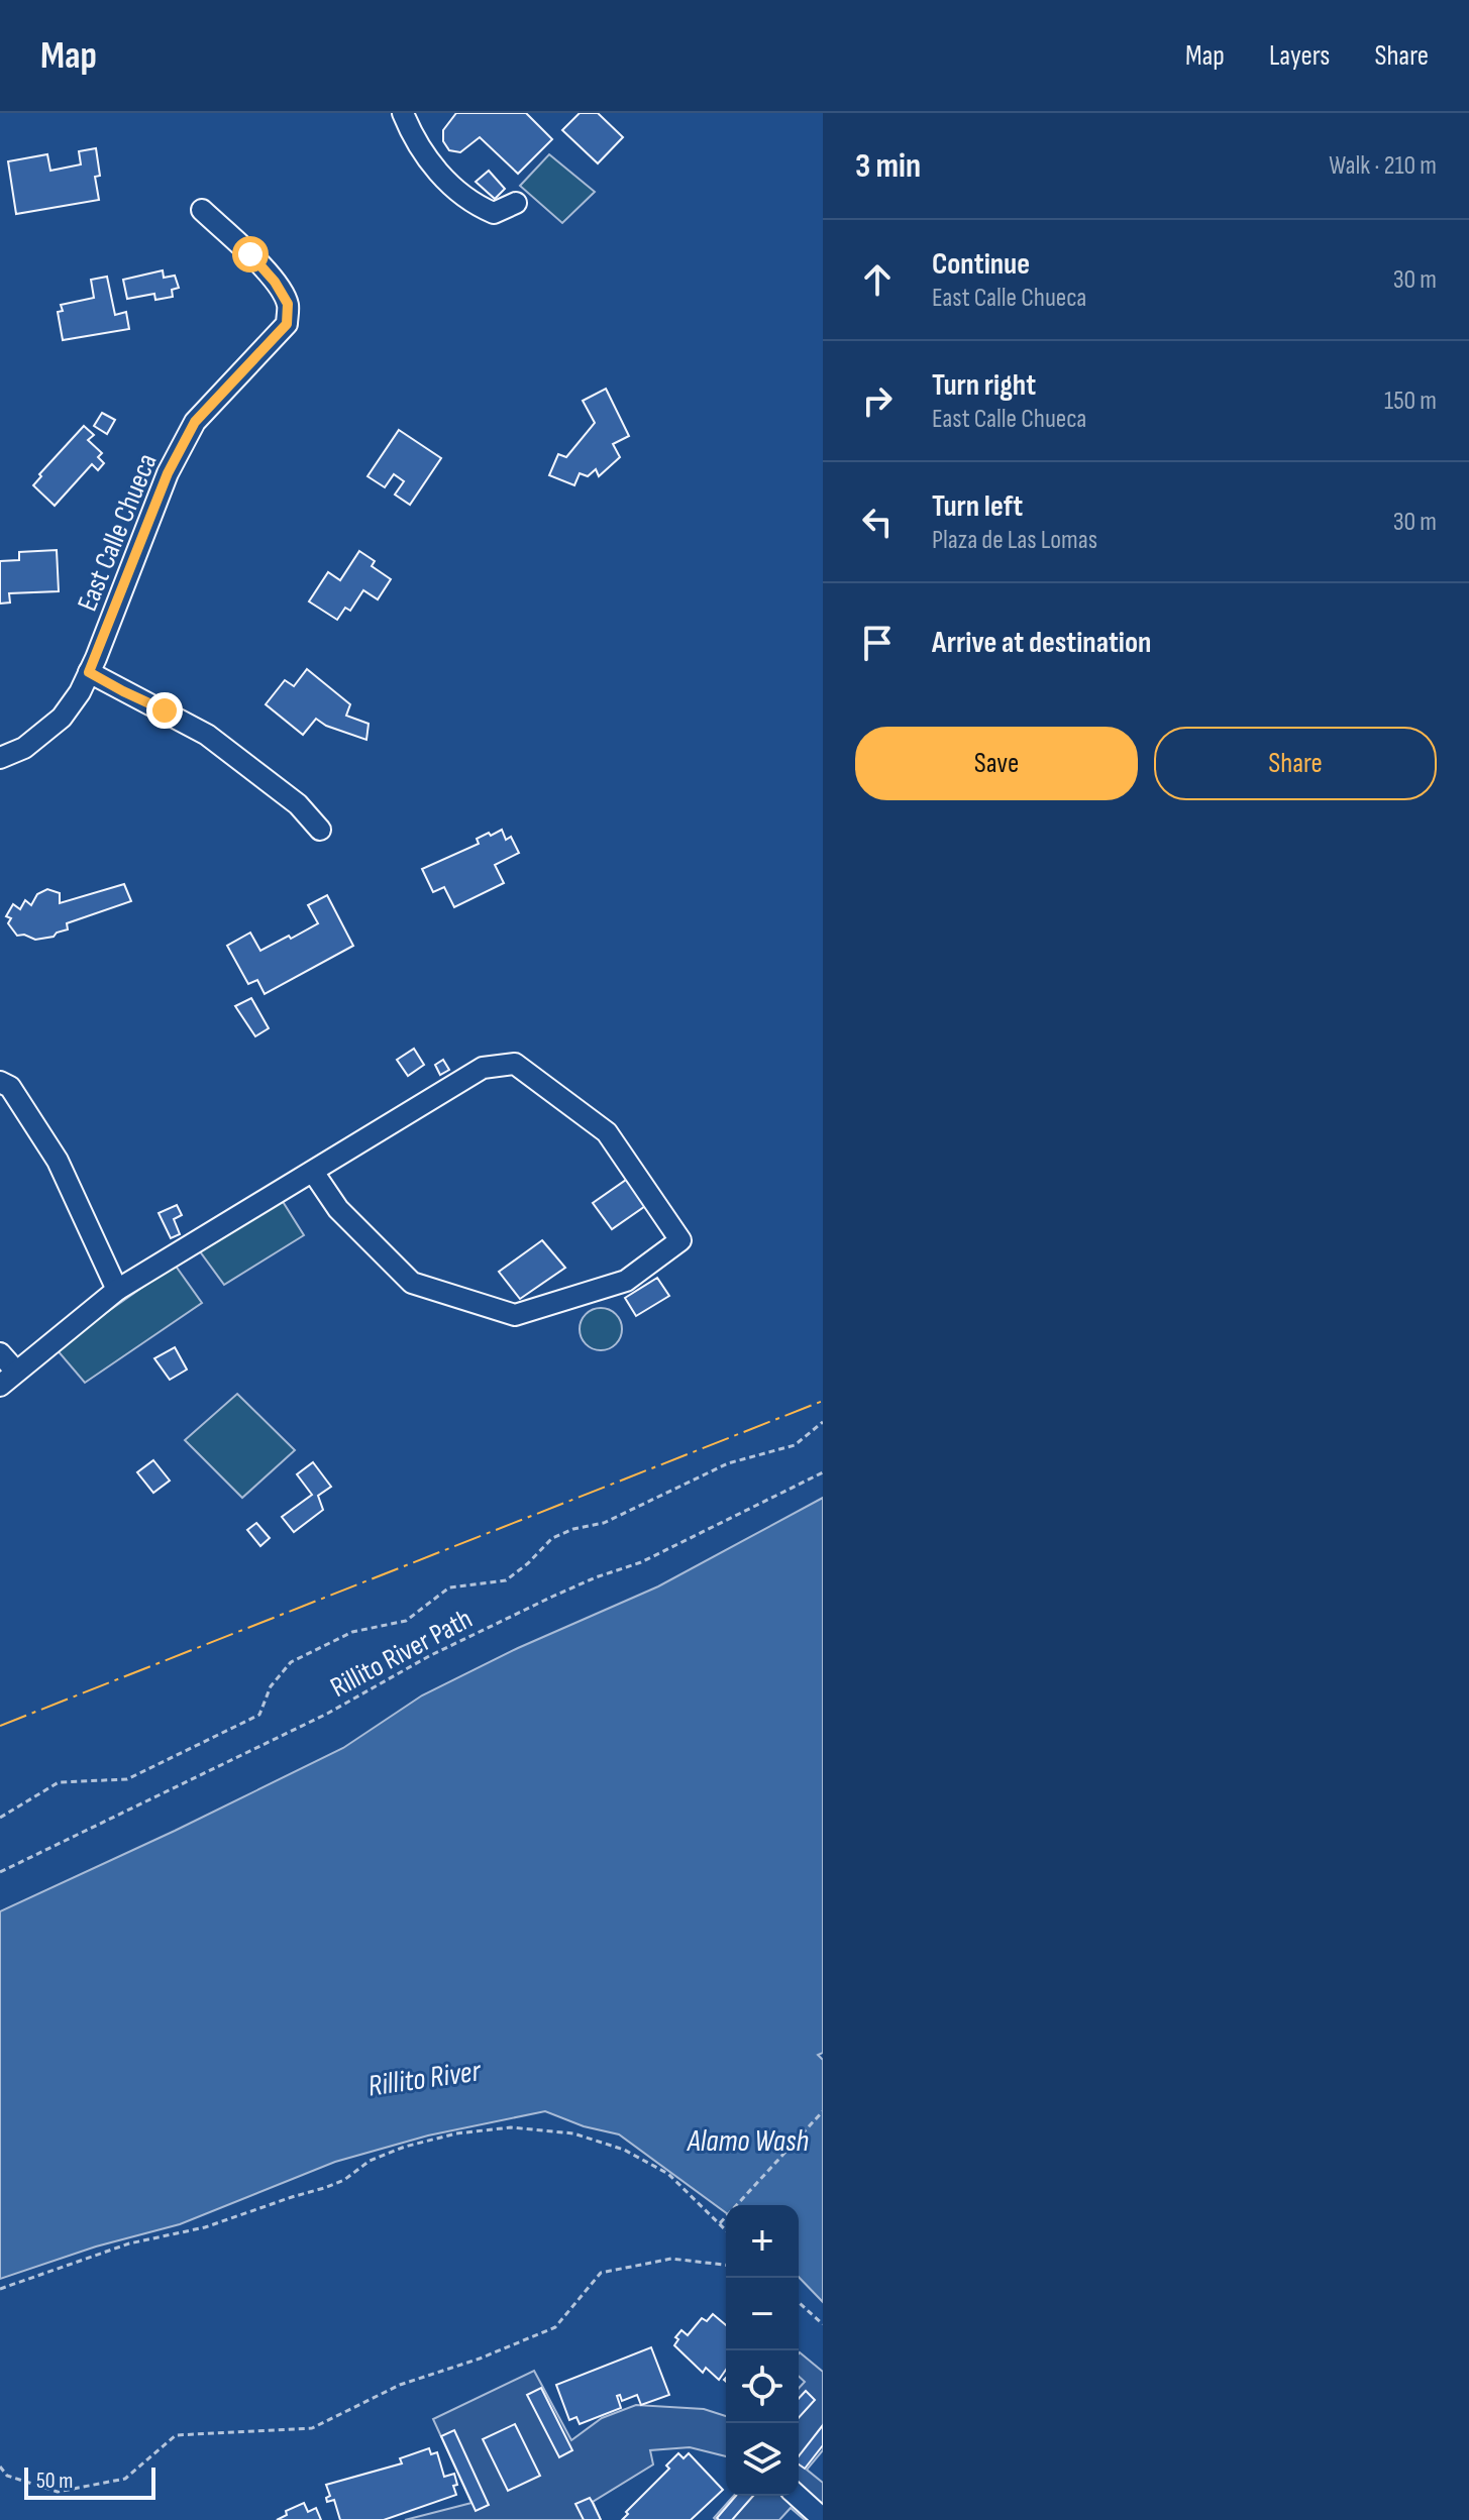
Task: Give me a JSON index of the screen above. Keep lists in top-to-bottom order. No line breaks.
{"streets":{"street":["East Calle Chueca"],"path":["Rillito River Path"]},"water":["Rillito River","Alamo Wash"],"scale_bar":"50 m","page":{"header":"Map","nav":["Map","Layers","Share"],"heading":["3 min","Walk · 210 m"],"list":[["Continue","East Calle Chueca","30 m"],["Turn right","East Calle Chueca","150 m"],["Turn left","Plaza de Las Lomas","30 m"],"Arrive at destination"],"buttons":["Save","Share"],"map_buttons":["+","−"],"scale":"50 m"}}
